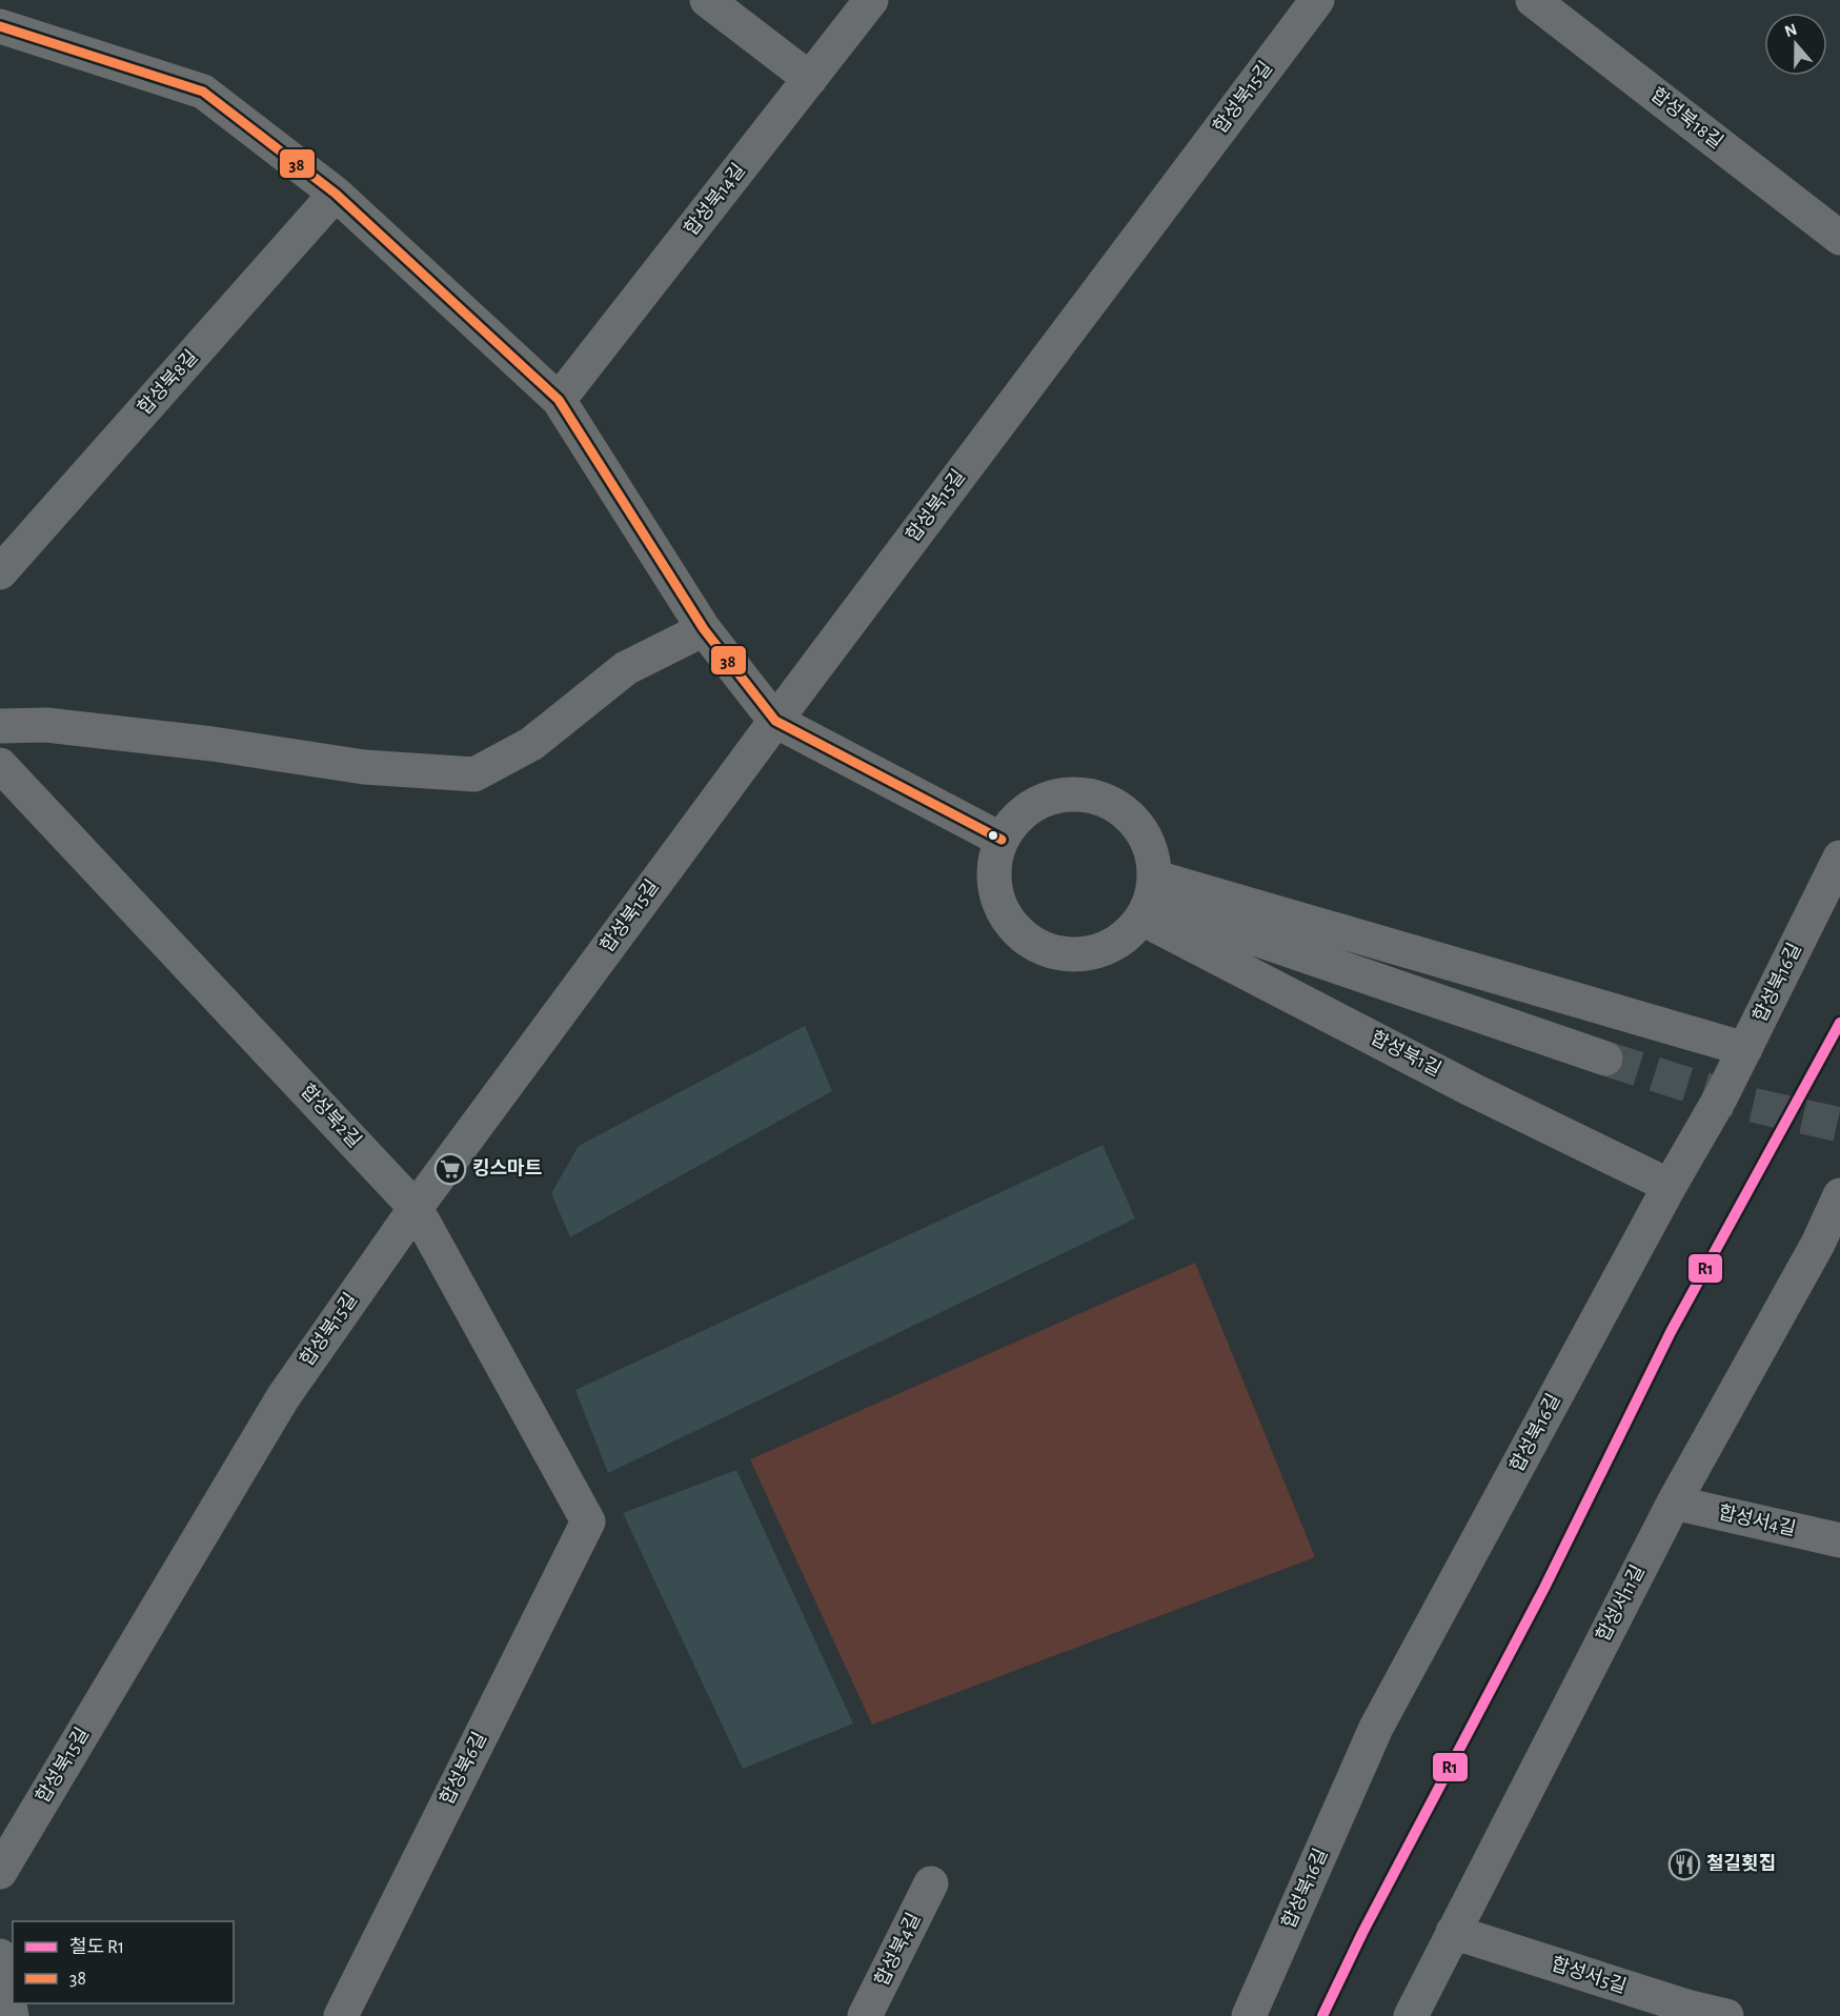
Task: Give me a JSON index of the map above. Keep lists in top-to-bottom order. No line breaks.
{"streets":{"street":["합성북15길","합성북18길","합성북14길","합성북8길","합성북16길","합성북1길","합성북2길","합성서4길","합성서11길","합성북6길","합성북4길","합성서5길"]},"crossings":[["합성북15길","합성북2길"],["합성북16길","합성북1길"],["합성북2길","합성북6길"],["합성서4길","합성서11길"],["합성서11길","합성서5길"]],"places":{"supermarket":["킹스마트"],"restaurant":["철길횟집"]},"lines":["transit line 38","rail line R1"],"legend":["철도 R1","38"],"north":"top"}
